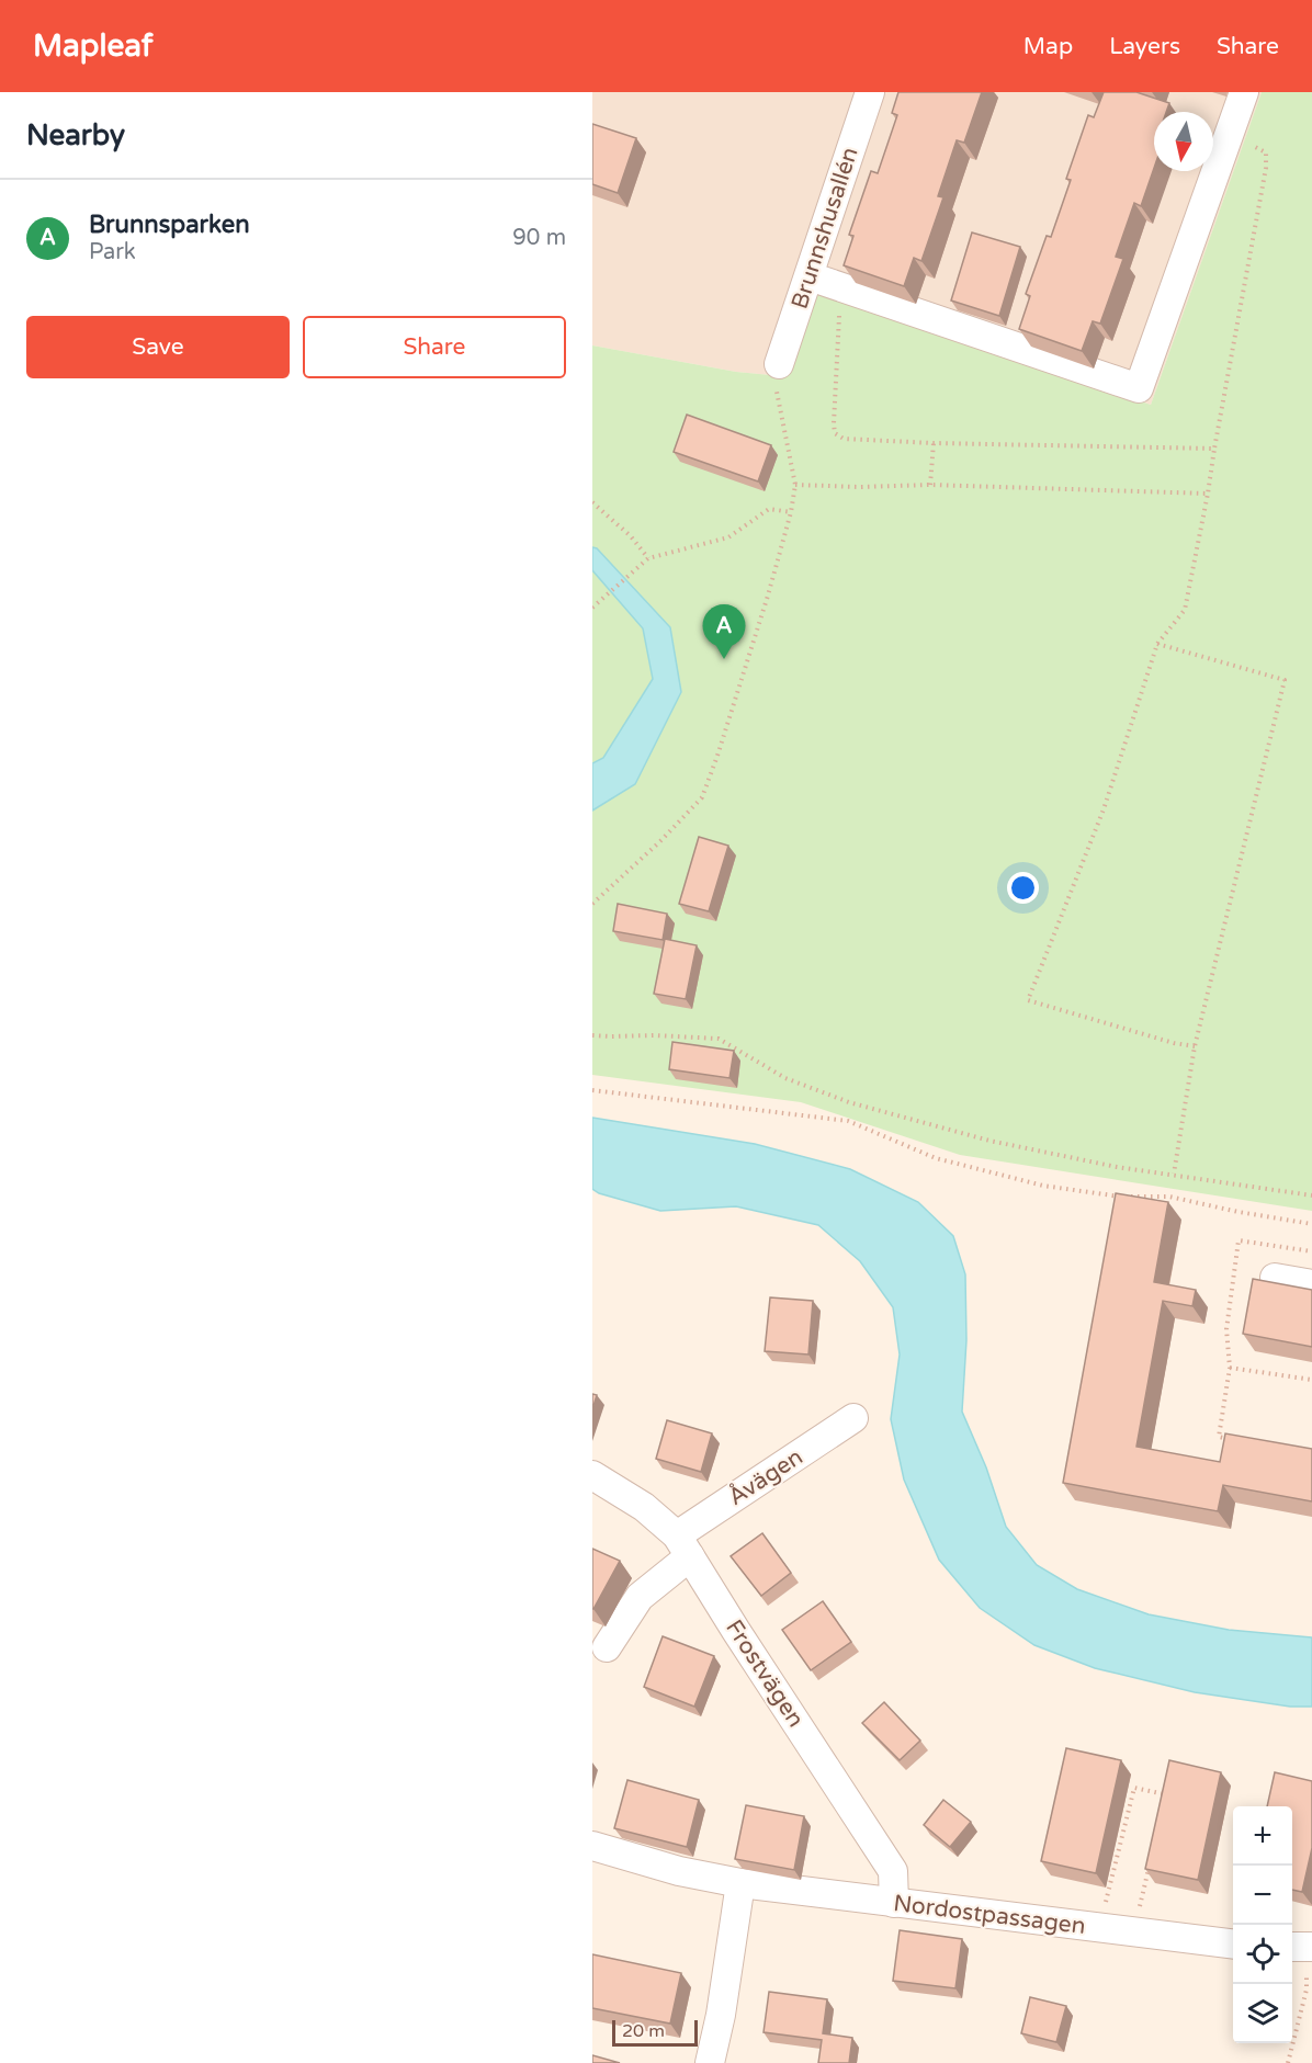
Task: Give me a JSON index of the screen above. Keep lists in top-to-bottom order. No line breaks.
{"streets":{"street":["Brunnshusallén","Åvägen","Frostvägen","Nordostpassagen"]},"crossings":[["Åvägen","Frostvägen"],["Frostvägen","Nordostpassagen"]],"scale_bar":"20 m","north":"bottom","page":{"header":"Mapleaf","nav":["Map","Layers","Share"],"heading":"Nearby","list":[{"mark":"A","name":"Brunnsparken","note":"Park","value":"90 m"}],"buttons":["Save","Share"],"pins":"A","map_buttons":["+","−"],"scale":"20 m"}}
